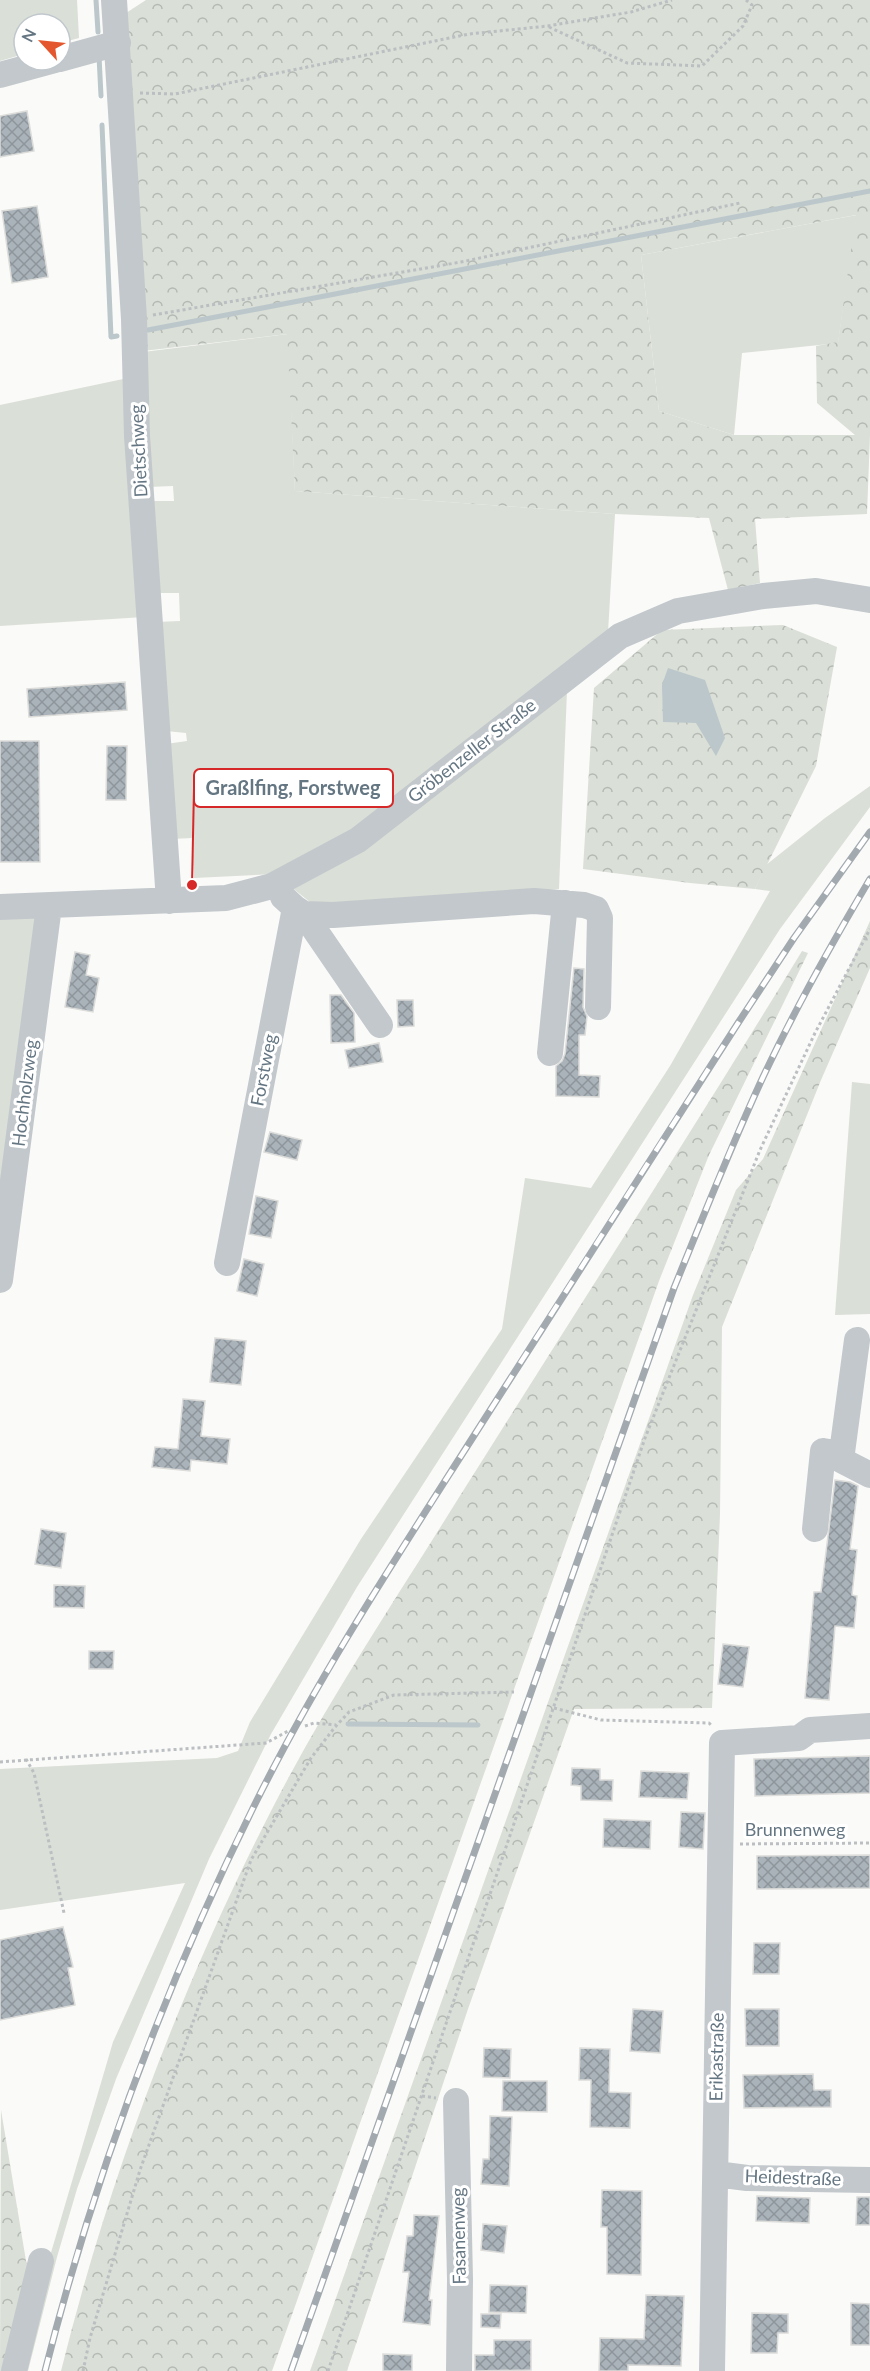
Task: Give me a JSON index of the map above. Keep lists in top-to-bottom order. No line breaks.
{"streets":{"street":["Dietschweg","Gröbenzeller Straße","Forstweg","Hochholzweg","Erikastraße","Heidestraße","Fasanenweg"],"path":["Brunnenweg"]},"crossings":[["Dietschweg","Gröbenzeller Straße"],["Gröbenzeller Straße","Hochholzweg"],["Brunnenweg","Erikastraße"],["Erikastraße","Heidestraße"]],"places":["Graßlfing, Forstweg"],"north":"top left"}
